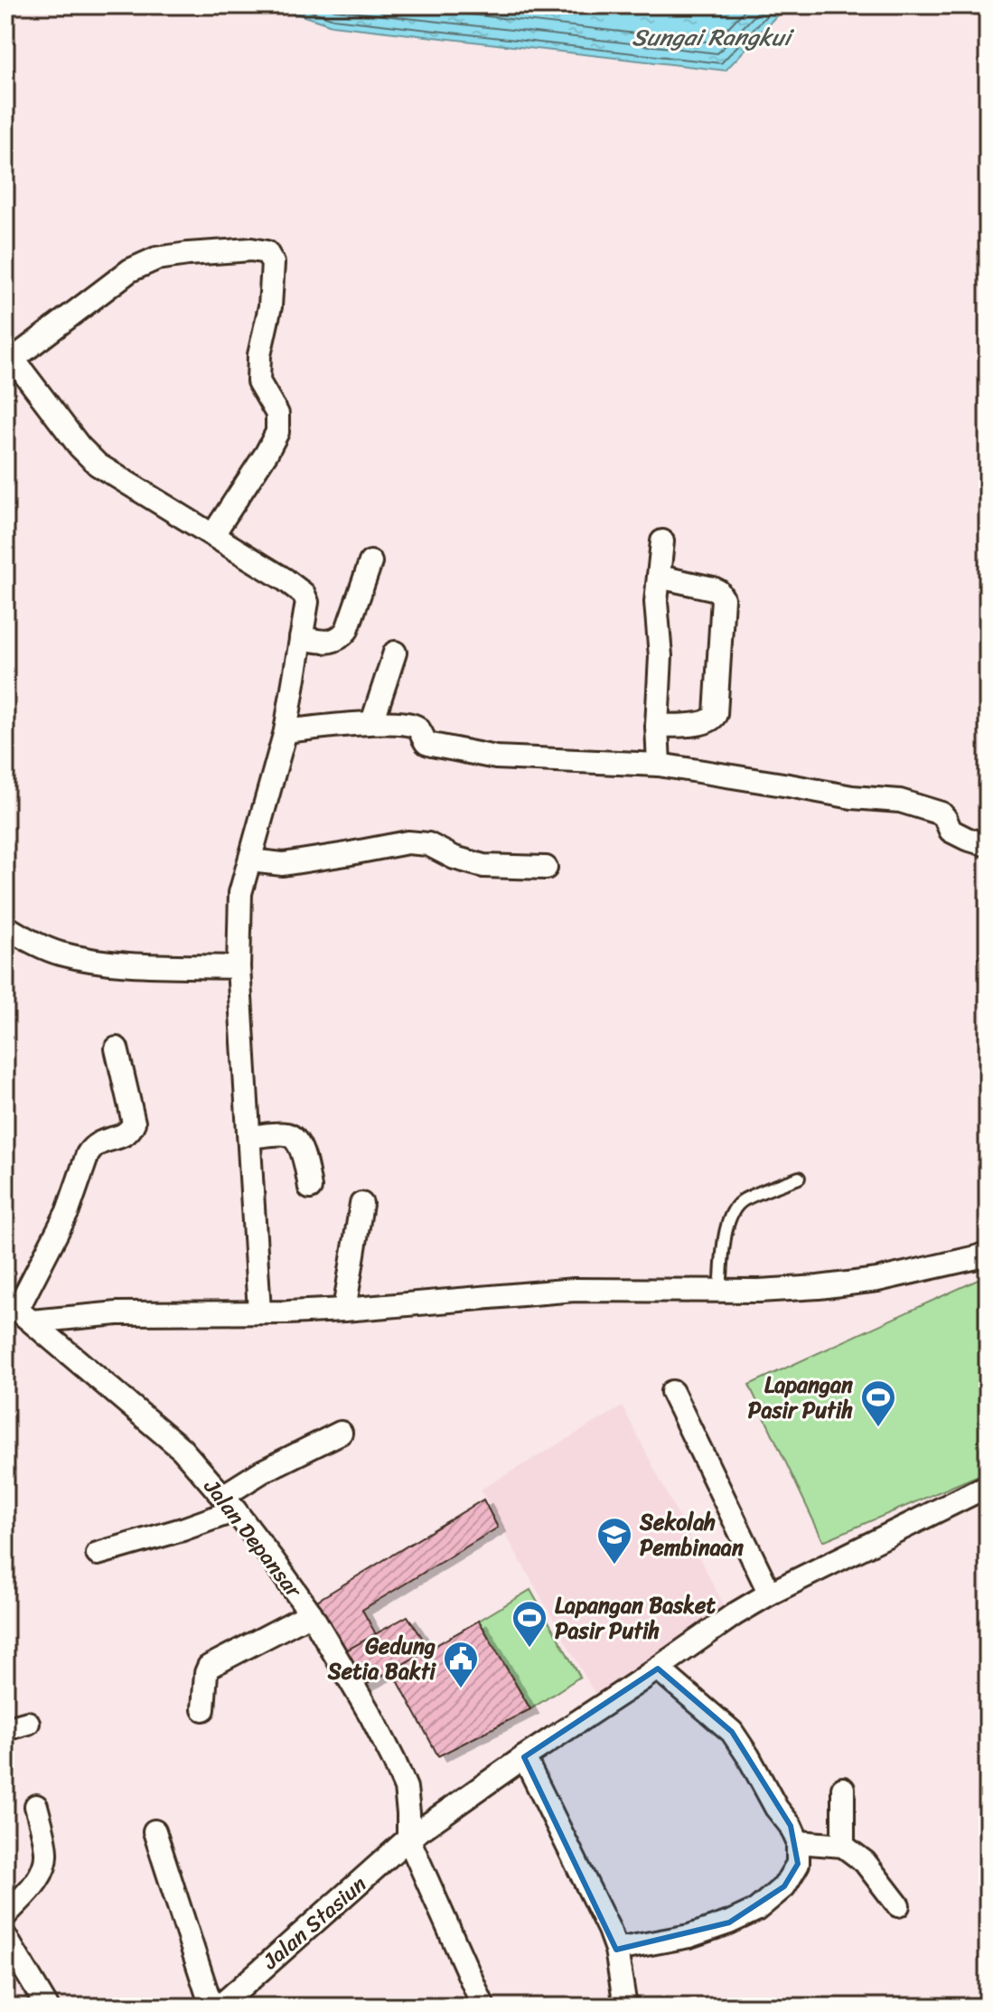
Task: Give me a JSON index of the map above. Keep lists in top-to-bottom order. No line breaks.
{"streets":{"street":["Jalan Depansar","Jalan Stasiun"]},"crossings":[["Jalan Depansar","Jalan Stasiun"]],"water":["Sungai Rangkui"],"places":{"sports":["Lapangan Pasir Putih","Lapangan Basket Pasir Putih"],"school or university":["Sekolah Pembinaan"],"public building":["Gedung Setia Bakti"]}}
